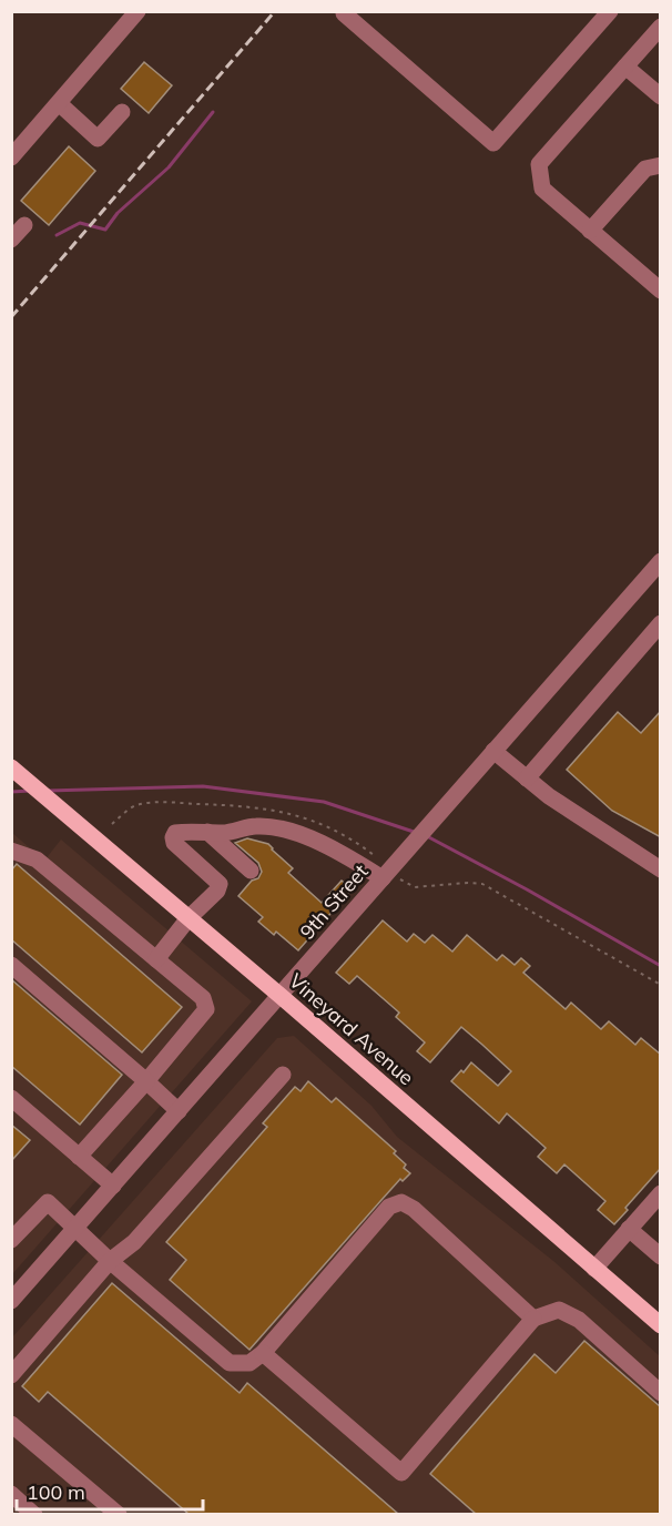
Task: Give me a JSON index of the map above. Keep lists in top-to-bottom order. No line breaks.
{"streets":{"main road":["Vineyard Avenue"],"street":["9th Street"]},"crossings":[["9th Street","Vineyard Avenue"]],"scale_bar":"100 m"}
